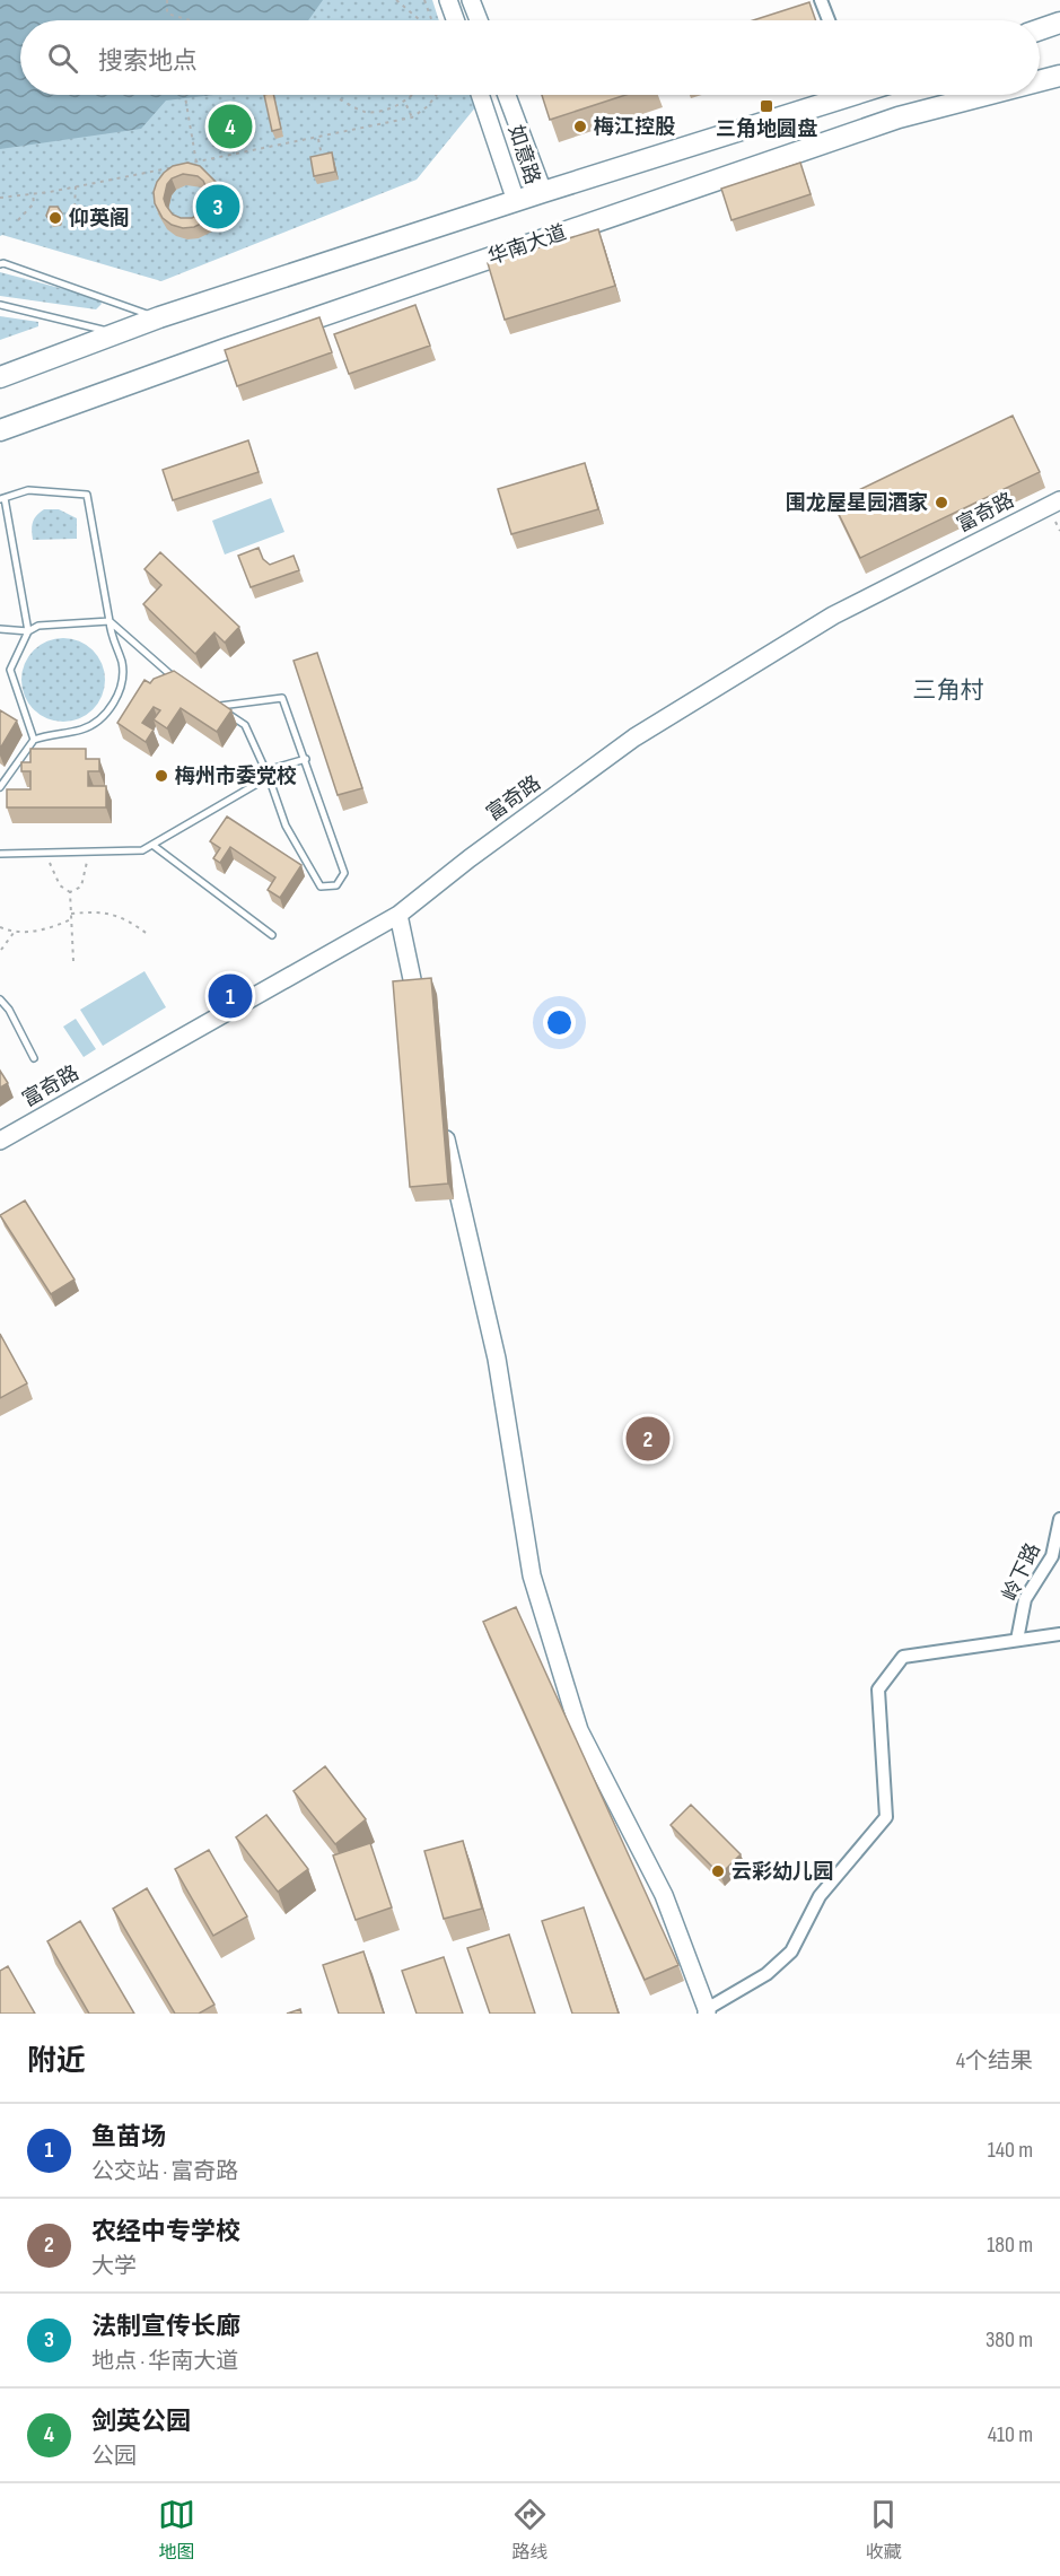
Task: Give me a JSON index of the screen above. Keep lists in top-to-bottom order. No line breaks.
{"streets":{"main road":["华南大道"],"street":["如意路","富奇路","岭下路"]},"districts":["三角村"],"places":{"transit":["三角地圆盘"],"other":["梅江控股","仰英阁","围龙屋星园酒家","梅州市委党校","云彩幼儿园"]},"page":{"search":"搜索地点","pins":["4","3","1","2"],"heading":["附近","4个结果"],"list":[{"mark":"1","name":"鱼苗场","note":"公交站 · 富奇路","value":"140 m"},{"mark":"2","name":"农经中专学校","note":"大学","value":"180 m"},{"mark":"3","name":"法制宣传长廊","note":"地点 · 华南大道","value":"380 m"},{"mark":"4","name":"剑英公园","note":"公园","value":"410 m"}],"nav":["地图","路线","收藏"]}}
